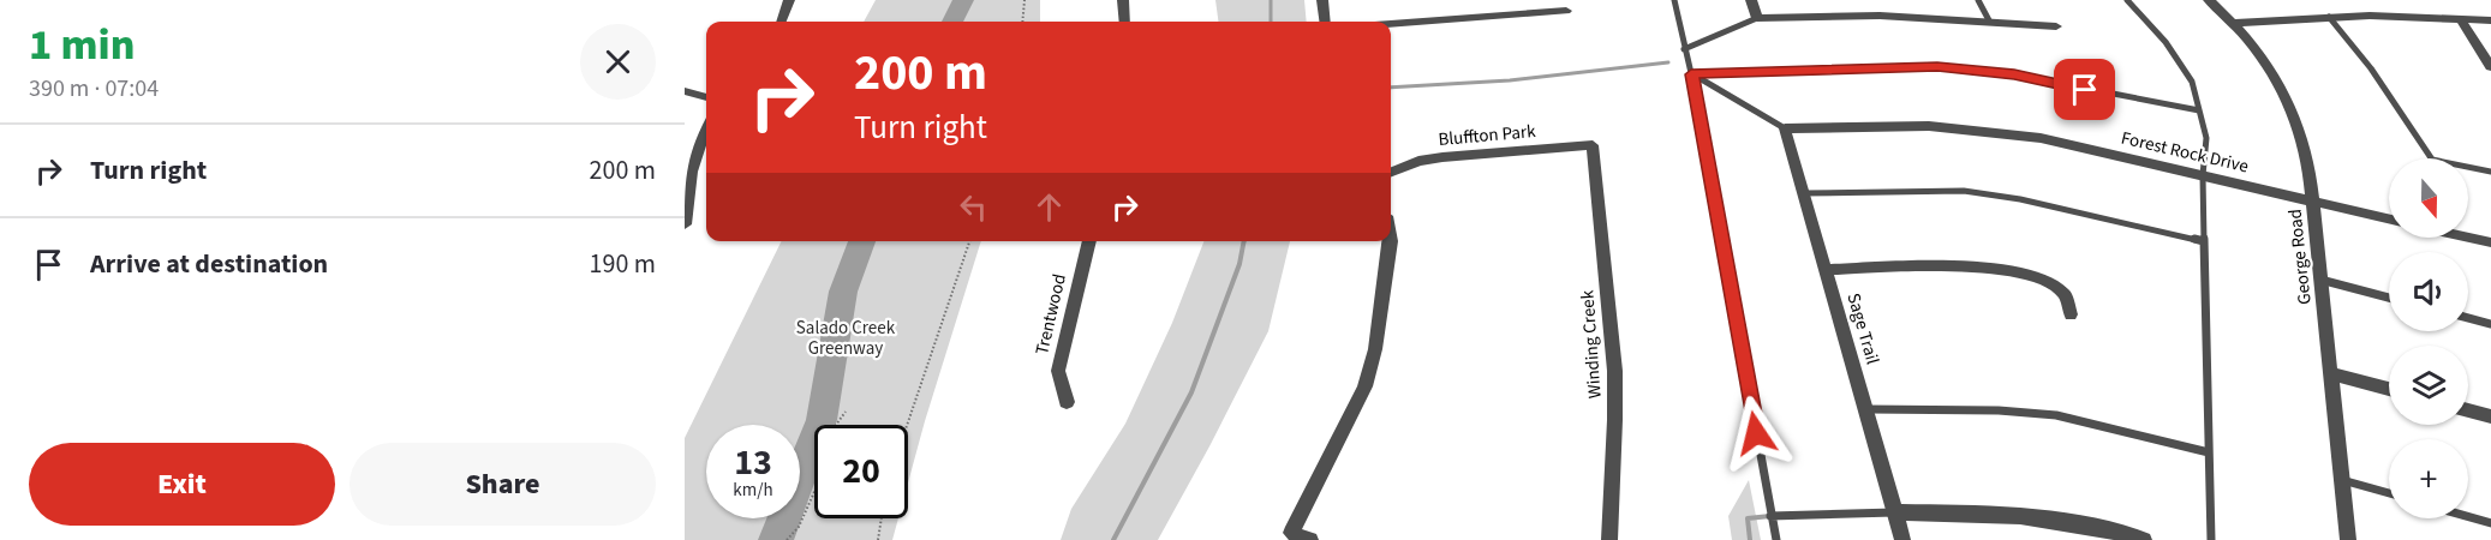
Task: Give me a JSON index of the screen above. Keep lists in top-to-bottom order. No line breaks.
{"streets":{"street":["Bluffton Park","Forest Rock Drive","George Road","Trentwood","Sage Trail","Winding Creek"]},"crossings":[["Bluffton Park","Winding Creek"],["Forest Rock Drive","George Road"],["Forest Rock Drive","Sage Trail"]],"parks":["Salado Creek Greenway"],"north":"bottom","page":{"heading":["1 min","390 m · 07:04"],"turn":["200 m","Turn right"],"list":[{"name":"Turn right","value":"200 m"},{"name":"Arrive at destination","value":"190 m"}],"map_buttons":"+","speed":"13 km/h","limit":"20","buttons":["Exit","Share"]}}
